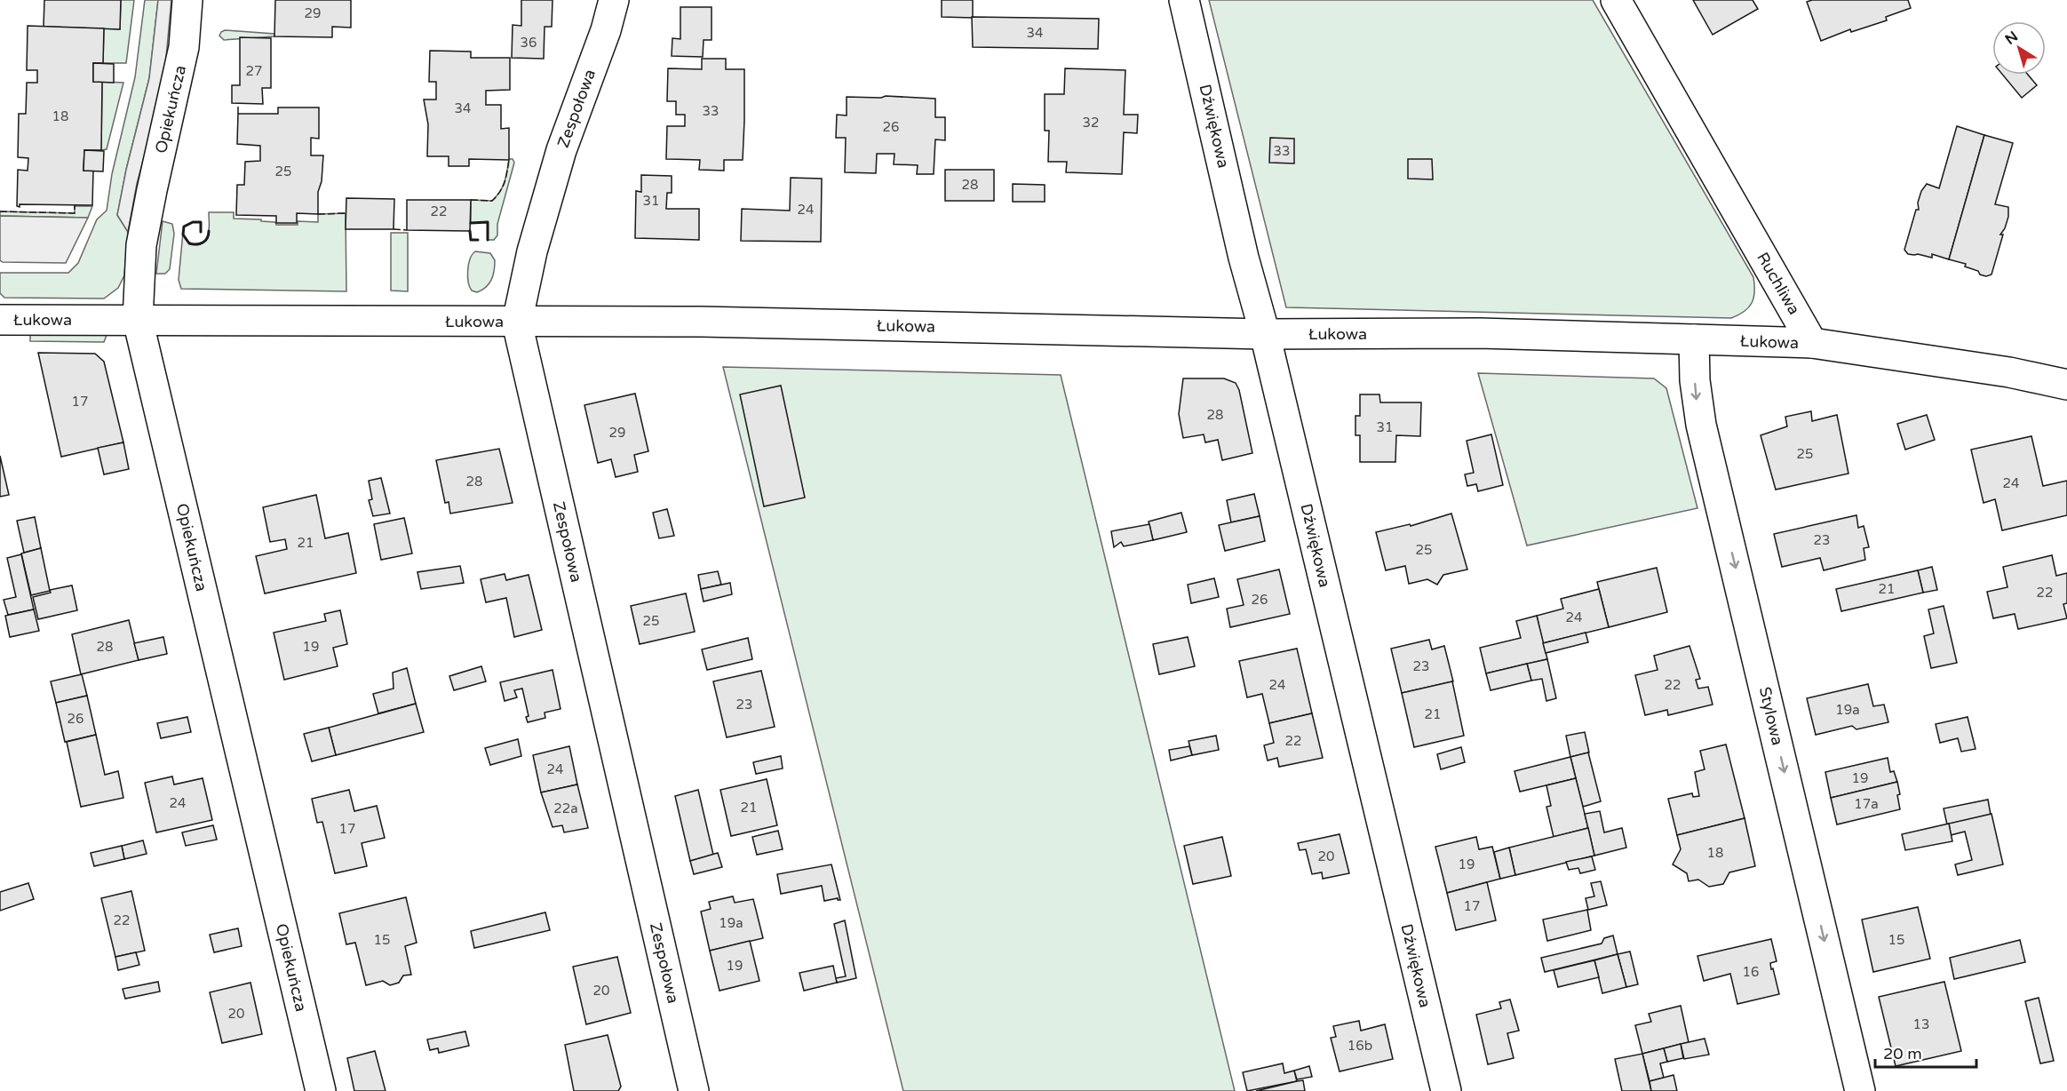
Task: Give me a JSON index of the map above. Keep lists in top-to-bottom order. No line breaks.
{"streets":{"street":["Zespołowa","Opiekuńcza","Dźwiękowa","Ruchliwa","Łukowa","Stylowa"]},"crossings":[["Zespołowa","Łukowa"],["Opiekuńcza","Łukowa"],["Dźwiękowa","Łukowa"],["Ruchliwa","Łukowa"],["Łukowa","Stylowa"]],"one_way":["Stylowa"],"house_numbers":["29","34","36","27","34","33","18","32","26","33","25","28","31","24","22","17","28","31","29","25","28","24","23","21","25","21","22","26","24","25","28","19","23","24","22","23","19a","21","26","22","24","19","24","17a","21","22a","17","18","20","19","17","22","19a","15","15","19","16","20","20","13","16b"],"scale_bar":"20 m","north":"top left"}
